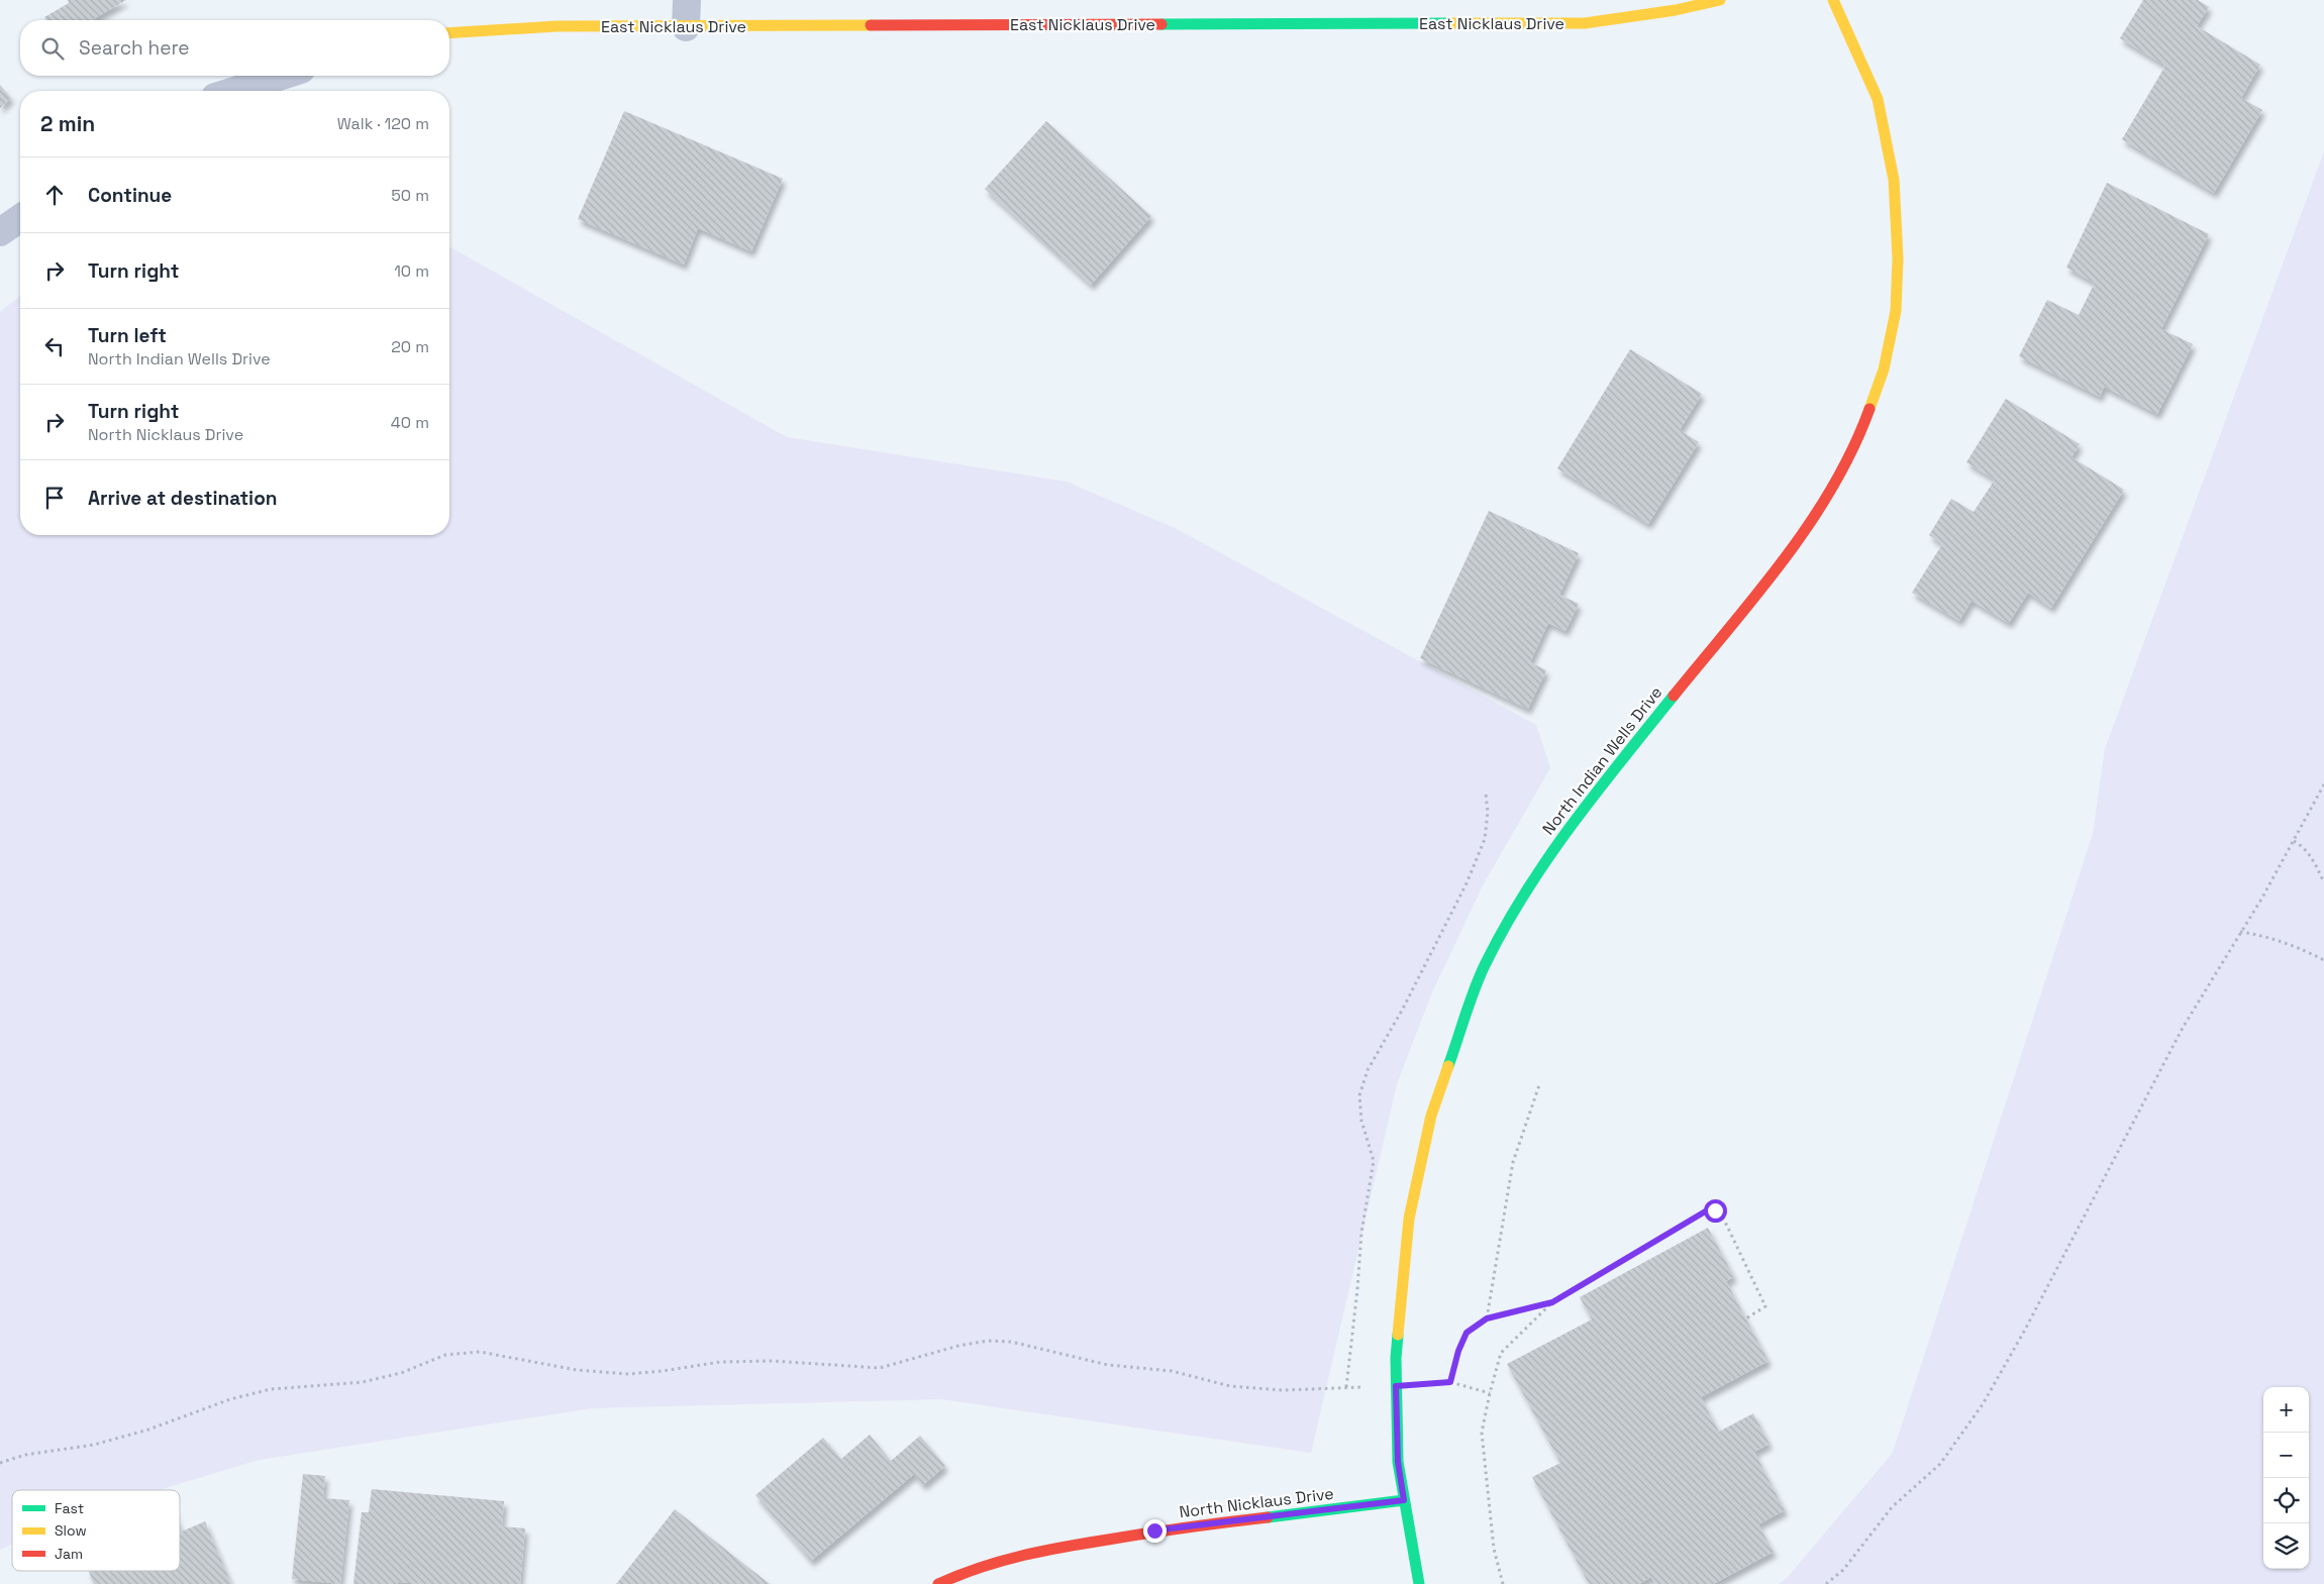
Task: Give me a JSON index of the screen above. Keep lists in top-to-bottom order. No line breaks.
{"streets":{"street":["East Nicklaus Drive","North Indian Wells Drive","North Nicklaus Drive"]},"crossings":[["North Indian Wells Drive","North Nicklaus Drive"]],"legend":["Fast","Slow","Jam"],"page":{"search":"Search here","heading":["2 min","Walk · 120 m"],"list":[["Continue","50 m"],["Turn right","10 m"],["Turn left","North Indian Wells Drive","20 m"],["Turn right","North Nicklaus Drive","40 m"],"Arrive at destination"],"map_buttons":["+","−"]}}
